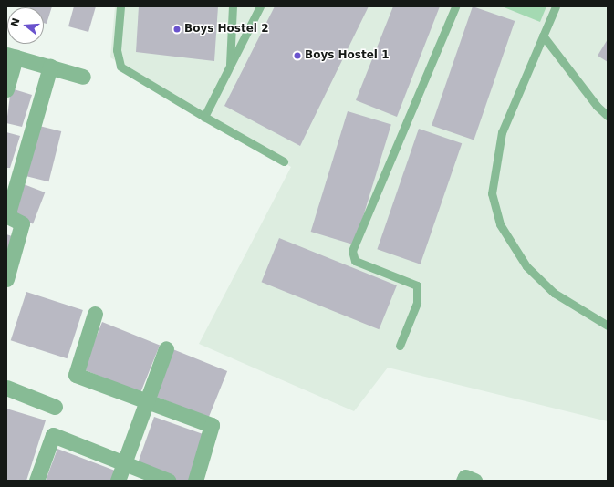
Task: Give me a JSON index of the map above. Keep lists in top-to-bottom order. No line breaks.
{"places":["Boys Hostel 2","Boys Hostel 1"],"north":"left"}
